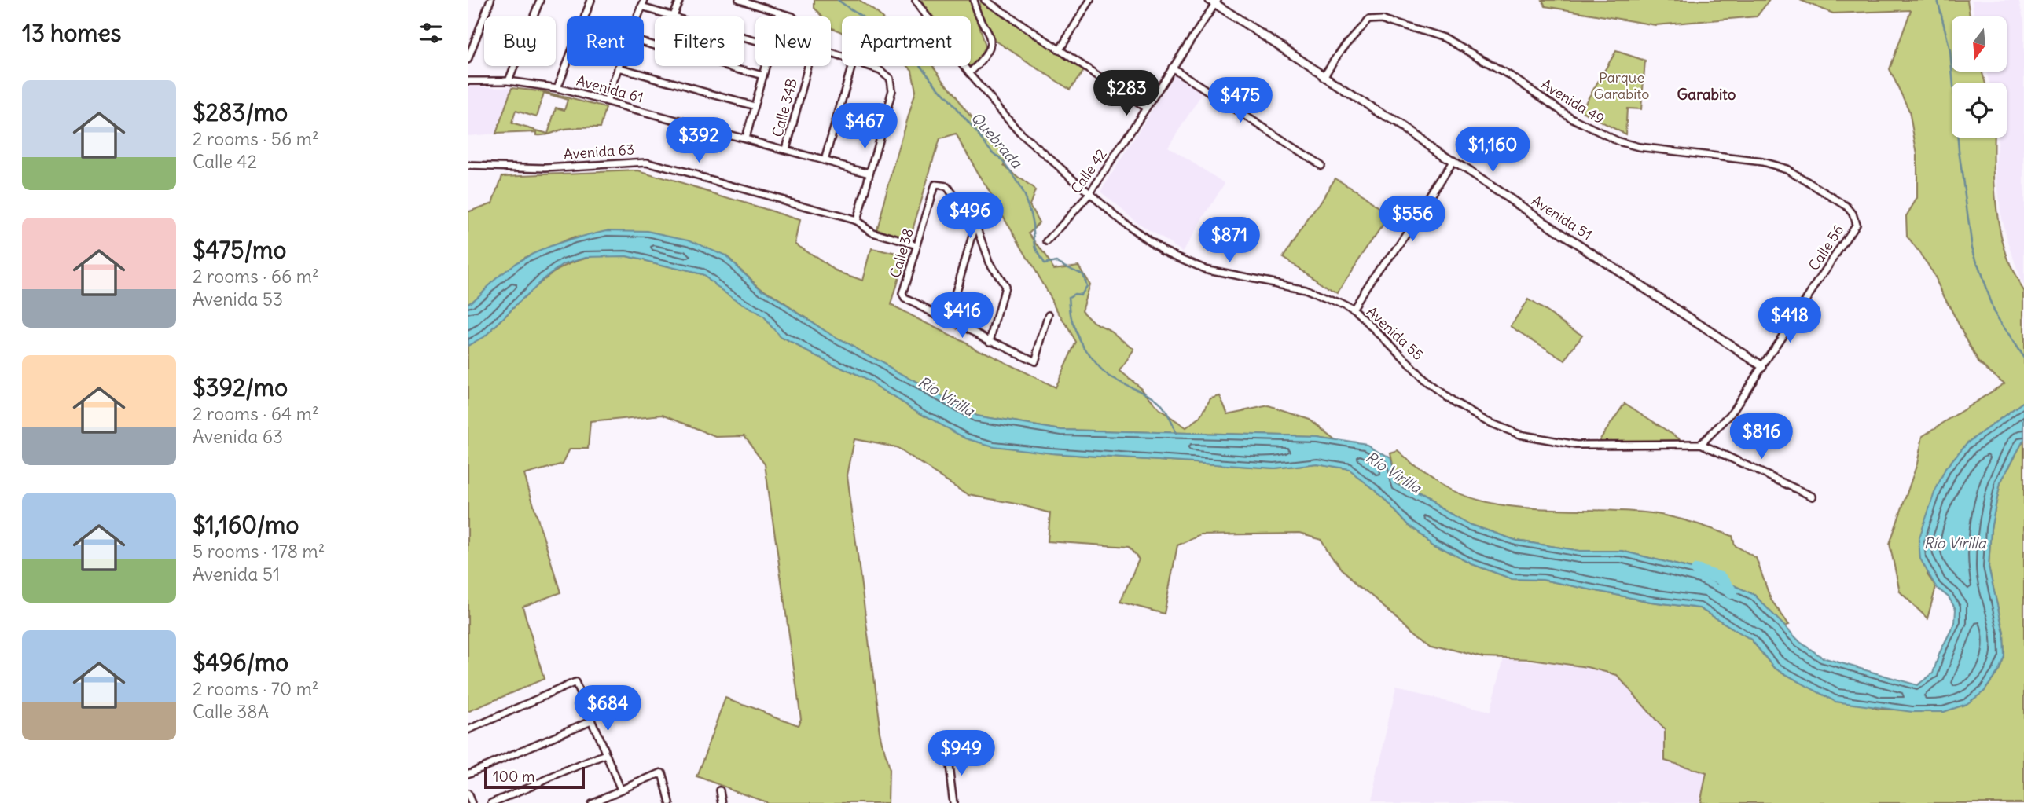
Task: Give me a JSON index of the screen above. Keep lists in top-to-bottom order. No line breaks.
{"streets":{"street":["Avenida 61","Avenida 49","Calle 34B","Avenida 63","Calle 42","Avenida 51","Calle 56","Calle 38","Avenida 55"]},"crossings":[["Avenida 61","Calle 34B"],["Avenida 49","Avenida 51"],["Avenida 49","Calle 56"],["Avenida 63","Calle 38"],["Calle 42","Avenida 51"],["Calle 42","Avenida 55"],["Avenida 51","Calle 56"],["Calle 56","Avenida 55"]],"districts":["Garabito"],"water":["Quebrada","Río Virilla"],"parks":["Parque Garabito"],"scale_bar":"100 m","north":"bottom","page":{"heading":"13 homes","chip":["Buy","Rent","Filters","New","Apartment"],"list":[{"name":"$283/mo","note":"2 rooms · 56 m² · Calle 42"},{"name":"$475/mo","note":"2 rooms · 66 m² · Avenida 53"},{"name":"$392/mo","note":"2 rooms · 64 m² · Avenida 63"},{"name":"$1,160/mo","note":"5 rooms · 178 m² · Avenida 51"},{"name":"$496/mo","note":"2 rooms · 70 m² · Calle 38A"}],"price":["$283","$475","$467","$392","$1,160","$496","$556","$871","$416","$418","$816","$684","$949"],"scale":"100 m"}}
